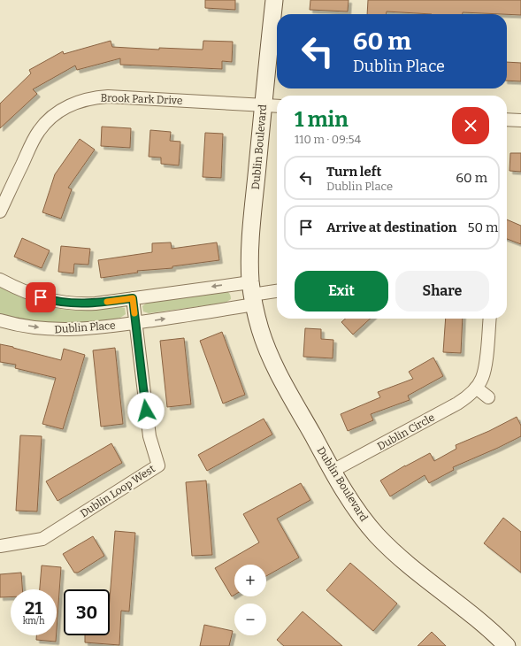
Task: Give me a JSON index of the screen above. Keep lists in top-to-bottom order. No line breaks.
{"streets":{"main road":["Dublin Boulevard"],"street":["Brook Park Drive","Dublin Place","Dublin Circle","Dublin Loop West"]},"crossings":[["Brook Park Drive","Dublin Boulevard"],["Dublin Boulevard","Dublin Place"],["Dublin Boulevard","Dublin Circle"],["Dublin Place","Dublin Loop West"]],"page":{"turn":["60 m","Dublin Place"],"heading":["1 min","110 m · 09:54"],"list":[{"name":"Turn left","note":"Dublin Place","value":"60 m"},{"name":"Arrive at destination","value":"50 m"}],"buttons":["Exit","Share"],"map_buttons":["+","−"],"speed":"21 km/h","limit":"30"}}
